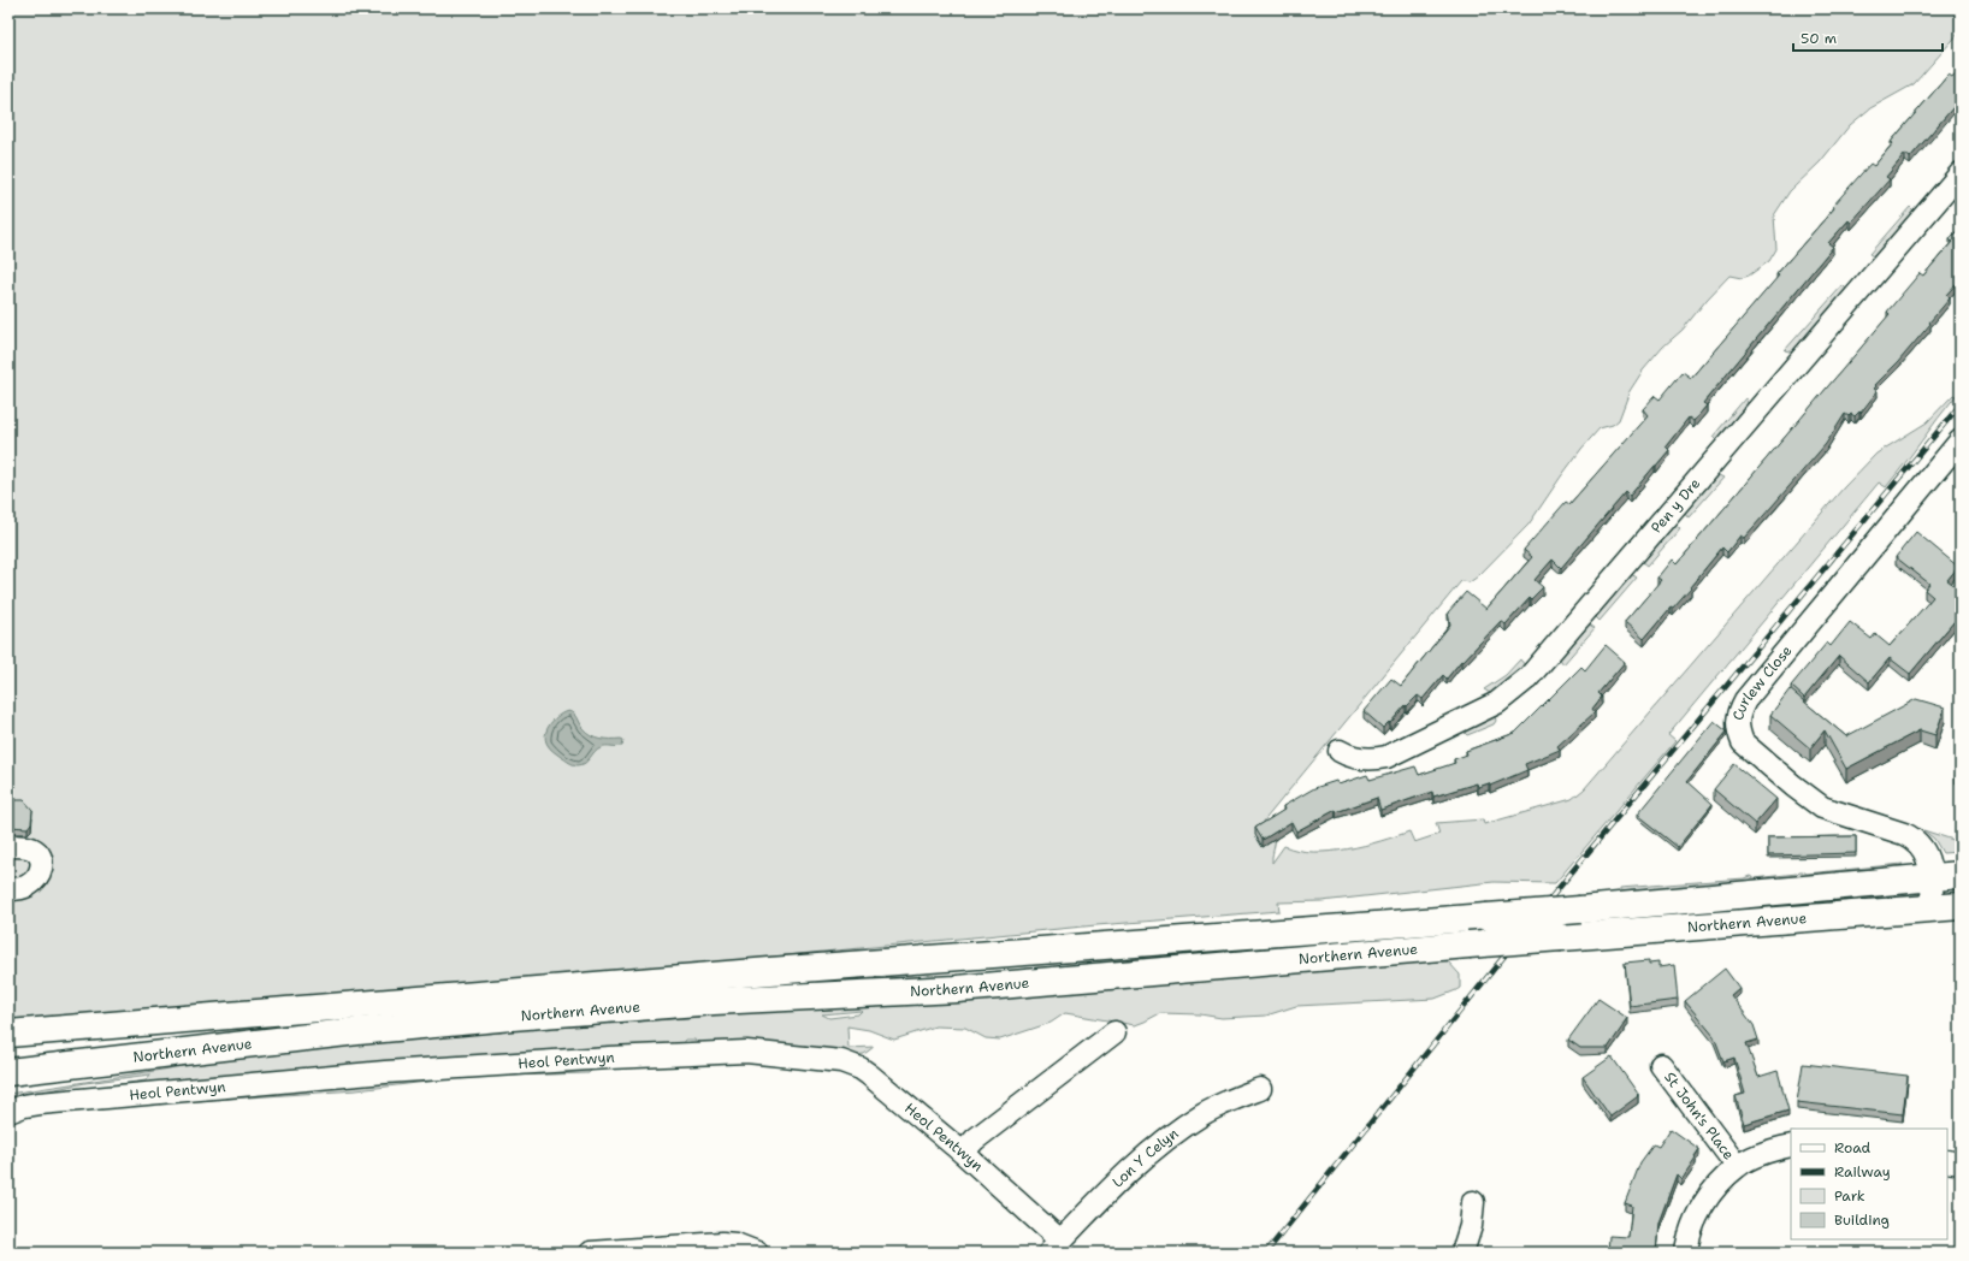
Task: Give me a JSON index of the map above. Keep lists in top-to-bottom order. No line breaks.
{"streets":{"highway":["Northern Avenue"],"street":["Pen y Dre","Curlew Close","Heol Pentwyn","St John's Place","Lon Y Celyn"]},"crossings":[["Curlew Close","Northern Avenue"],["Heol Pentwyn","Lon Y Celyn"]],"legend":["Road","Railway","Park","Building"],"scale_bar":"50 m"}
